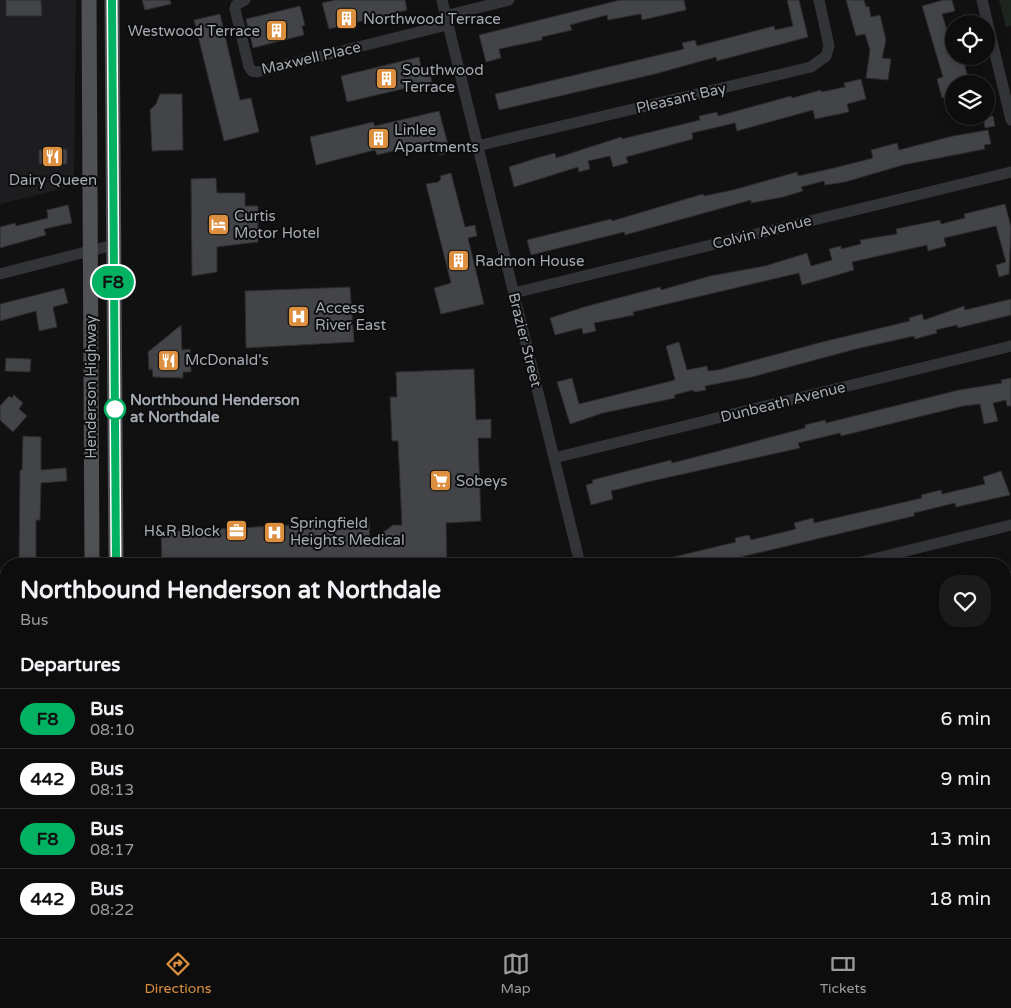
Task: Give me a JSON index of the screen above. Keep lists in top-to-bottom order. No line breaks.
{"streets":{"main road":["Henderson Highway"],"street":["Maxwell Place","Pleasant Bay","Colvin Avenue","Brazier Street","Dunbeath Avenue"]},"crossings":[["Maxwell Place","Brazier Street"],["Pleasant Bay","Brazier Street"],["Colvin Avenue","Brazier Street"],["Brazier Street","Dunbeath Avenue"]],"places":{"building":["Northwood Terrace","Westwood Terrace","Southwood Terrace","Linlee Apartments","Radmon House"],"restaurant":["Dairy Queen","McDonald's"],"hotel":["Curtis Motor Hotel"],"hospital":["Access River East","Springfield Heights Medical"],"other":["Northbound Henderson at Northdale"],"supermarket":["Sobeys"],"office":["H&R Block"]},"lines":["bus line F8"],"page":{"on_map":"F8","heading":[["Northbound Henderson at Northdale","Bus"],"Departures"],"list":[{"mark":"F8","name":"Bus","note":"08:10","value":"6 min"},{"mark":"442","name":"Bus","note":"08:13","value":"9 min"},{"mark":"F8","name":"Bus","note":"08:17","value":"13 min"},{"mark":"442","name":"Bus","note":"08:22","value":"18 min"}],"tabs":["Directions","Map","Tickets"]}}
